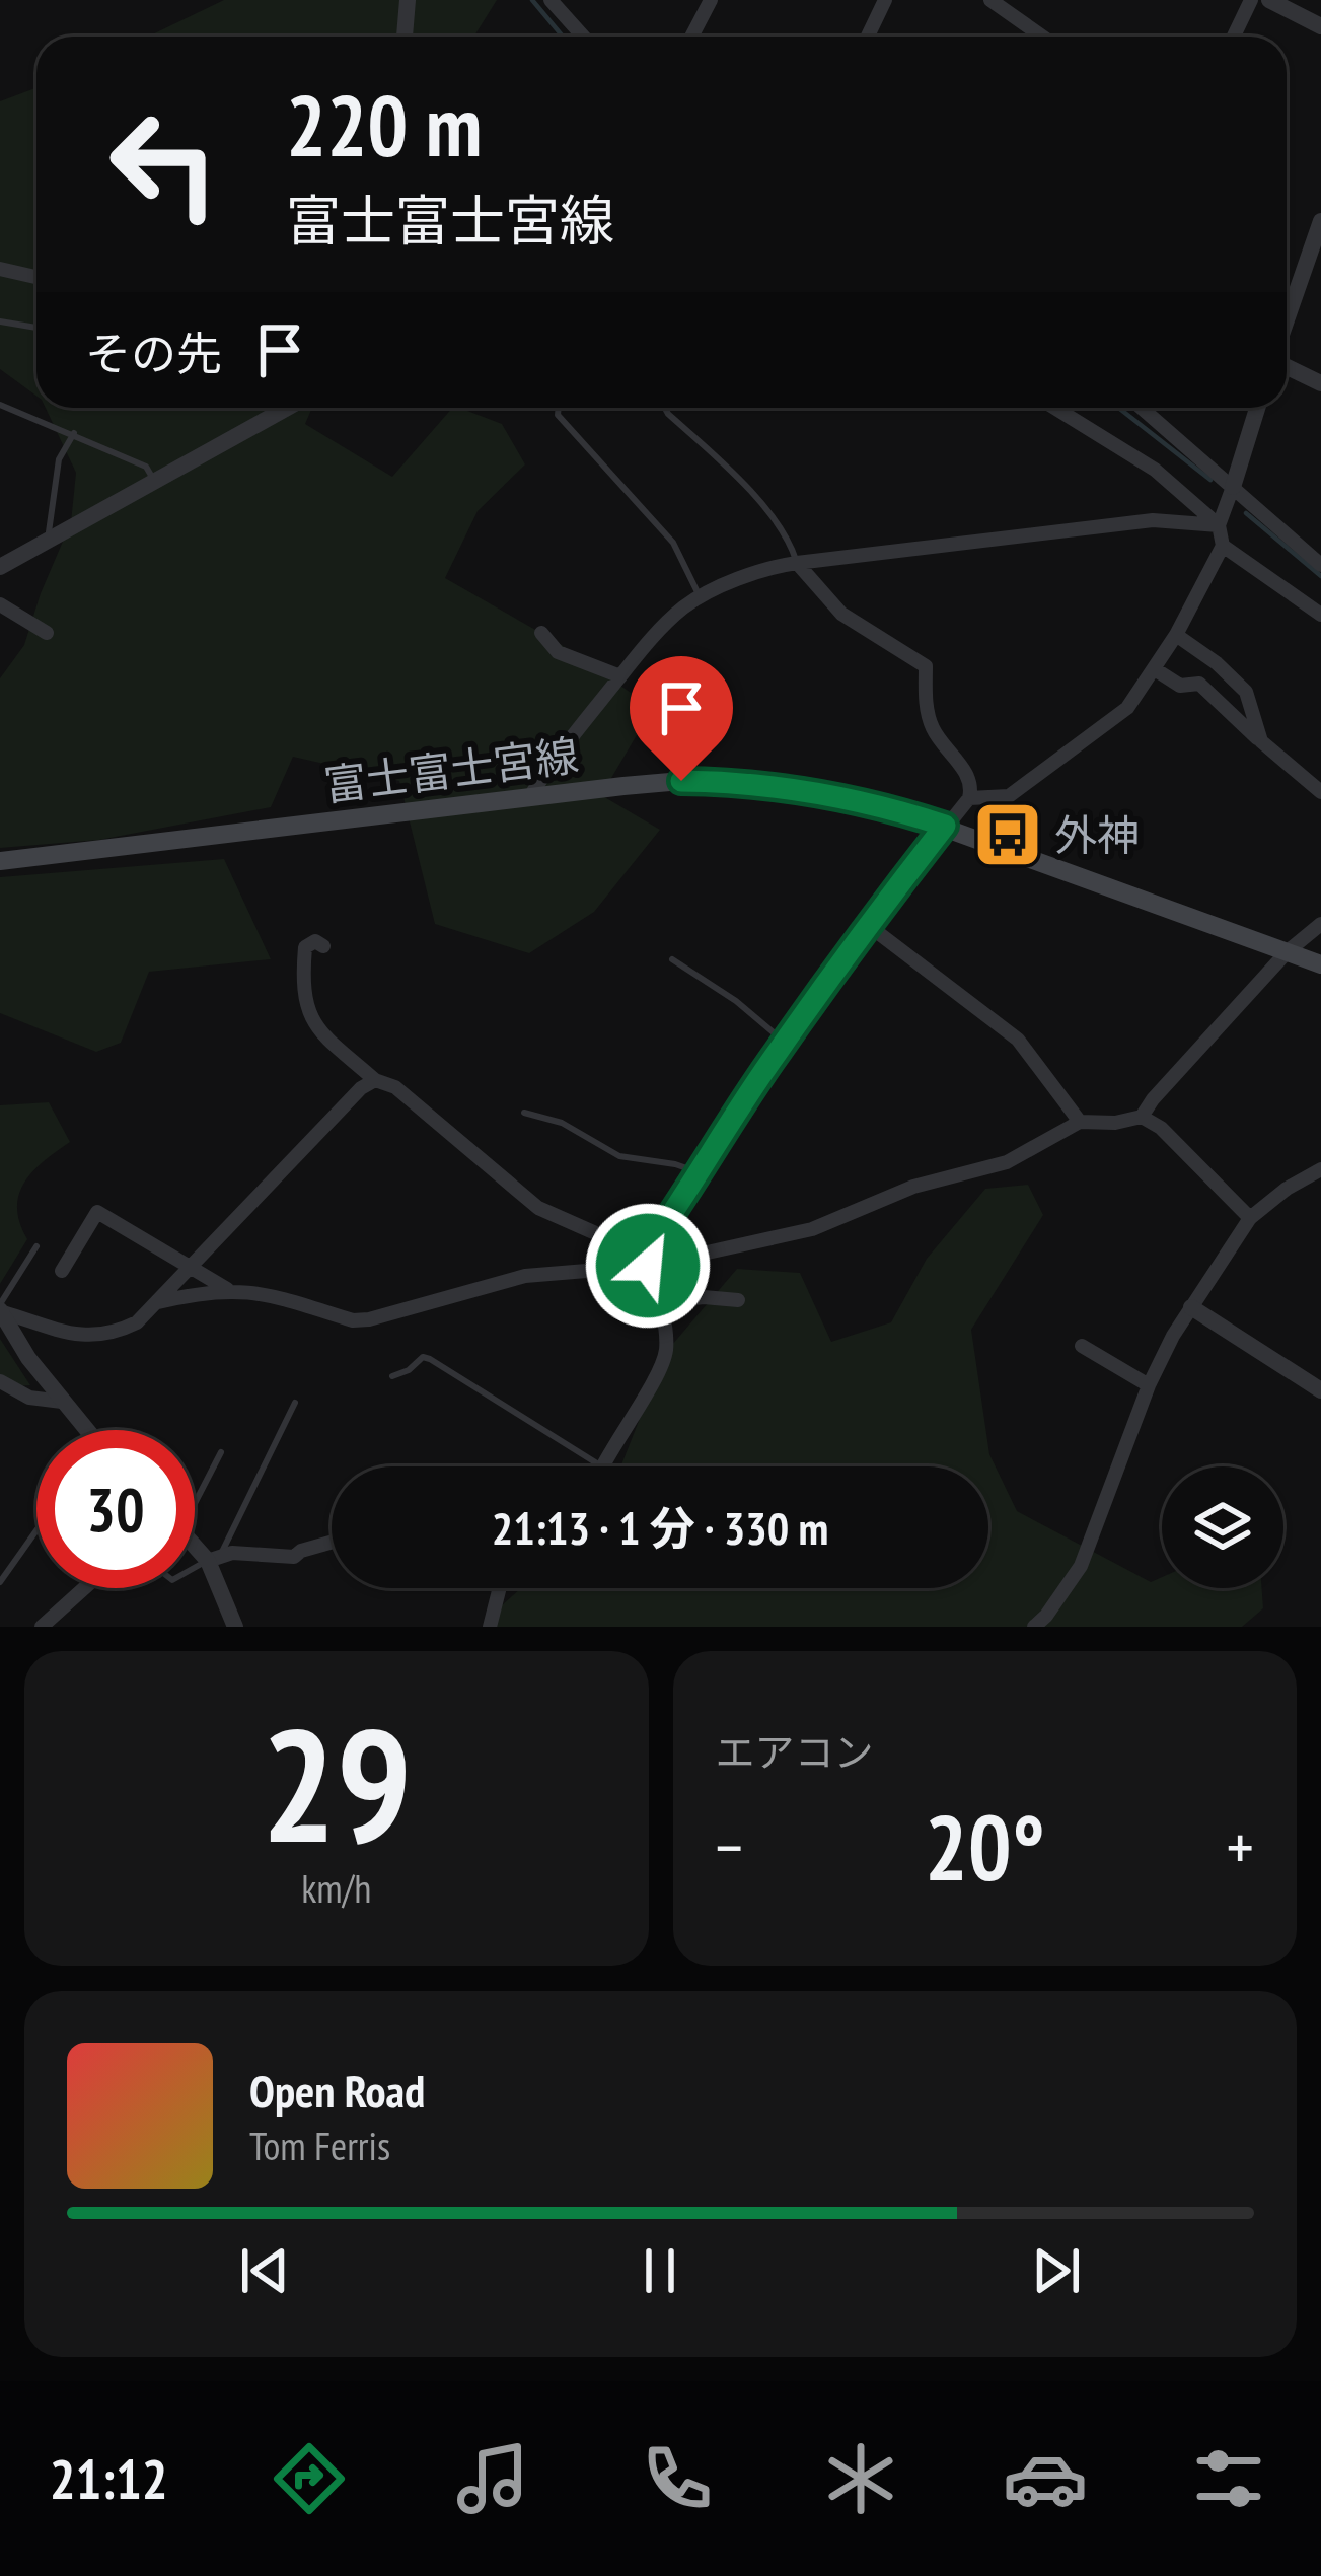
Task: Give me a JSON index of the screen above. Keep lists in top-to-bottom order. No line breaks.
{"streets":{"main road":["富士富士宮線"]},"places":{"bus stop":["外神"]},"page":{"turn":["220 m","富士富士宮線"],"then":"その先","limit":"30","trip":"21:13 · 1 分 · 330 m","tile":[["29","km/h"],"エアコン"],"heat":["−","20°","+"],"song":["Open Road","Tom Ferris"],"tabs":"21:12"}}
